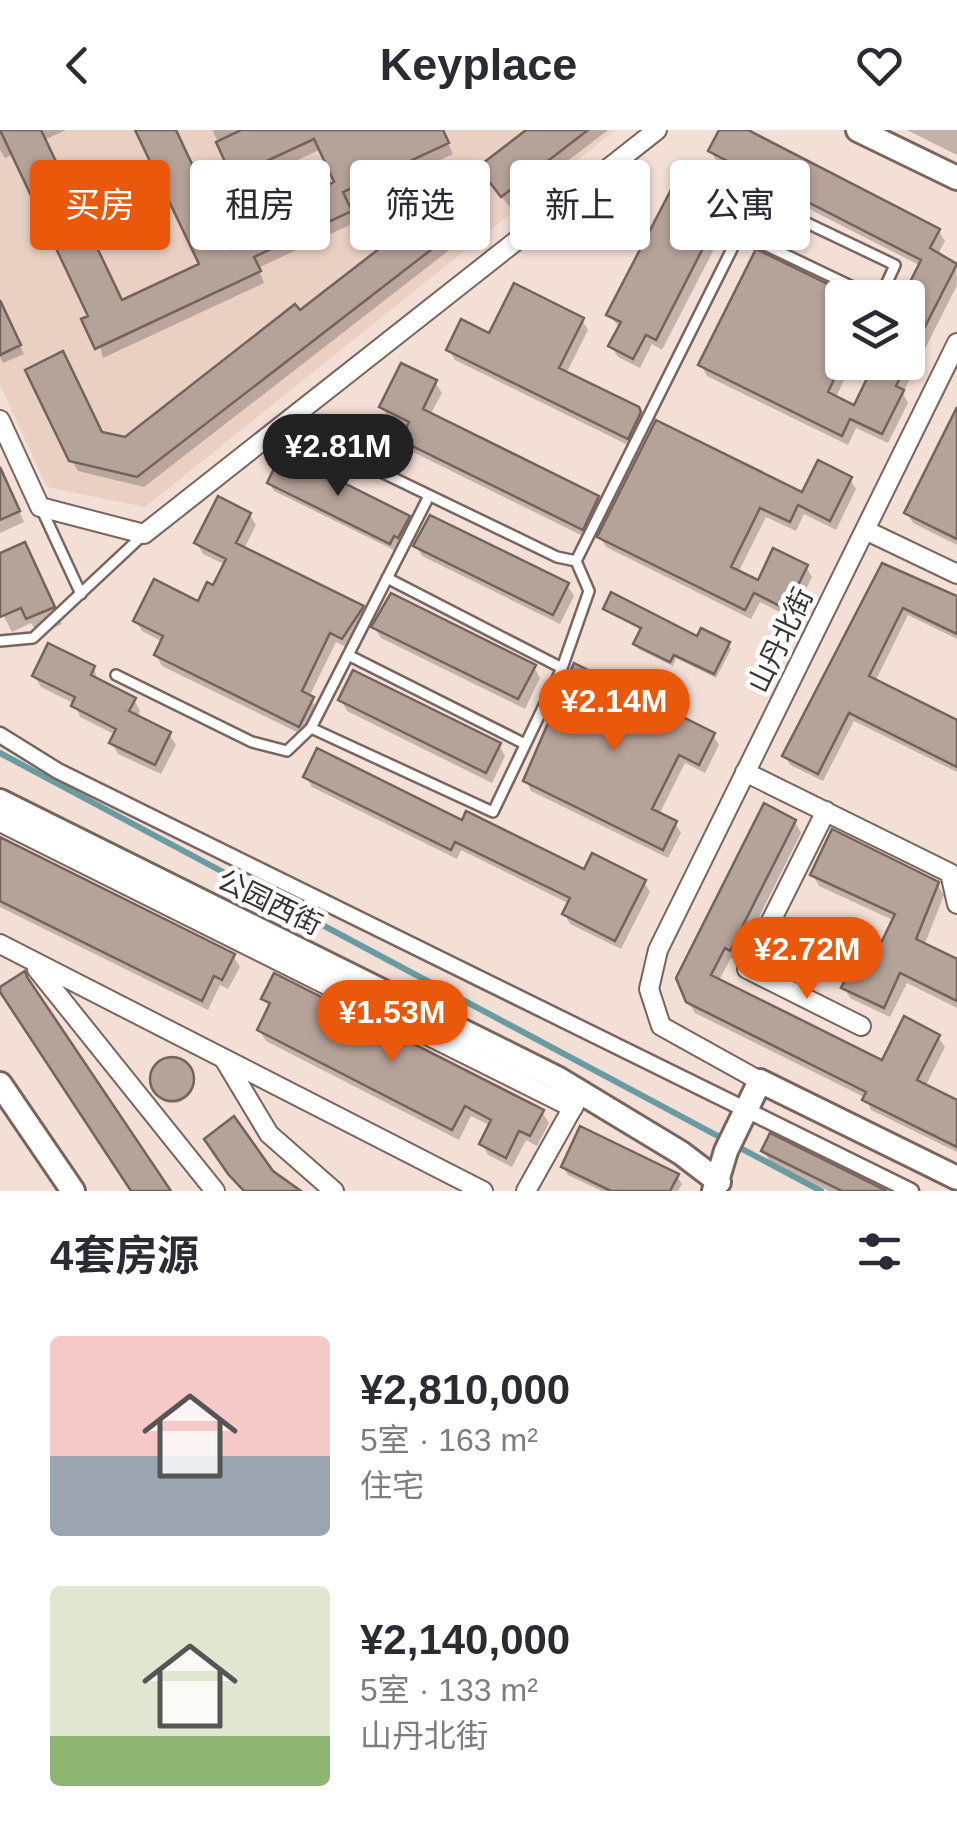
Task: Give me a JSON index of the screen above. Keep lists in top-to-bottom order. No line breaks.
{"streets":{"street":["山丹北街","公园西街"]},"page":{"header":"Keyplace","chip":["买房","租房","筛选","新上","公寓"],"price":["¥2.81M","¥2.14M","¥2.72M","¥1.53M"],"heading":"4套房源","list":[{"name":"¥2,810,000","note":"5室 · 163 m² · 住宅"},{"name":"¥2,140,000","note":"5室 · 133 m² · 山丹北街"}]}}
